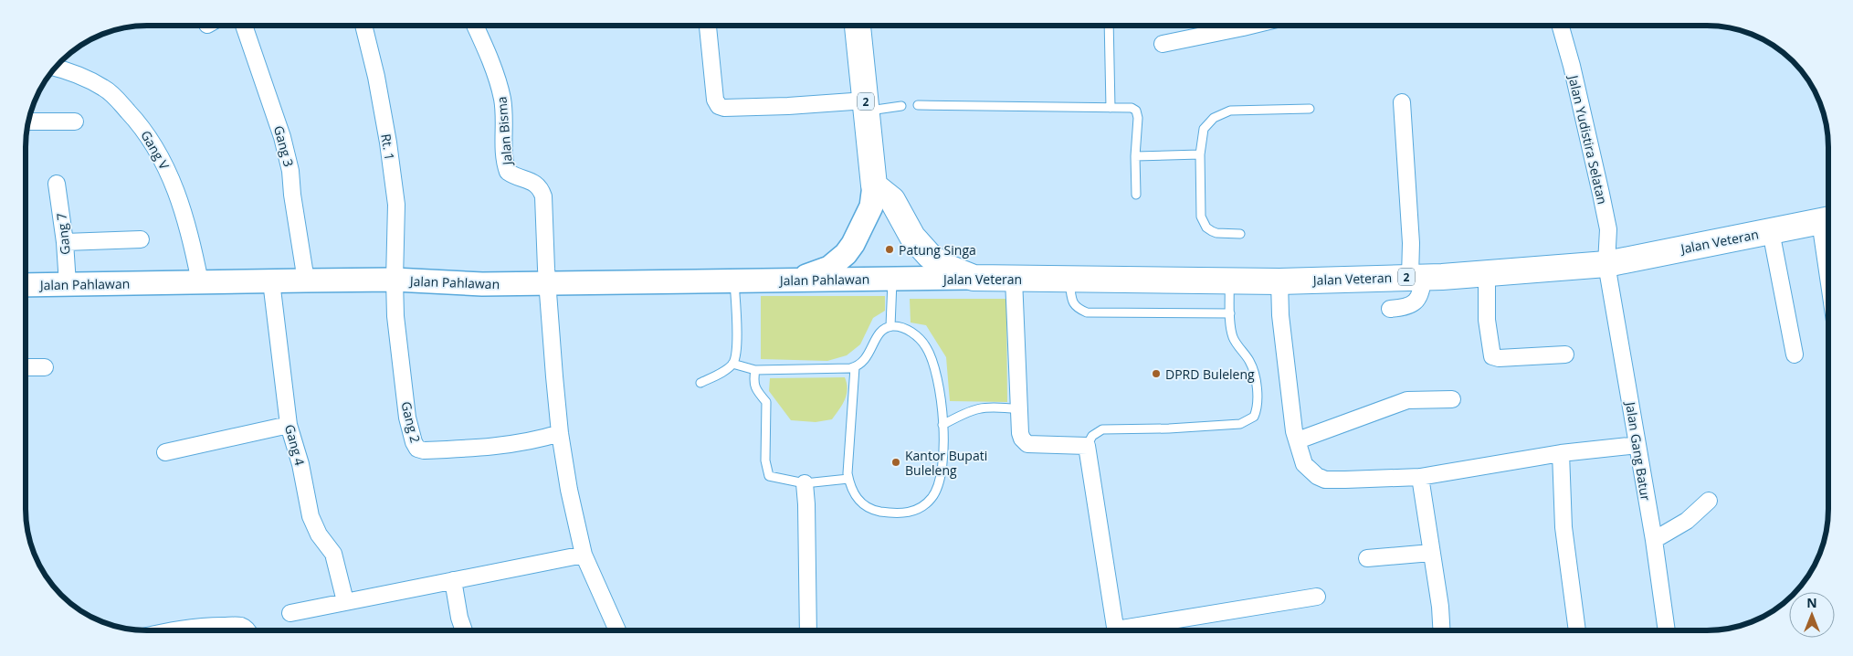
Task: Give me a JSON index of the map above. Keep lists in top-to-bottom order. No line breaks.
{"streets":{"highway":["2","Jalan Veteran"],"main road":["Jalan Pahlawan"],"street":["Jalan Bisma","Jalan Yudistira Selatan","Gang 3","Rt. 1","Gang V","Gang 7","Gang 2","Gang 4","Jalan Gang Batur"]},"crossings":[["2","Jalan Veteran"],["Jalan Bisma","Jalan Pahlawan"],["Jalan Yudistira Selatan","Jalan Veteran"],["Jalan Yudistira Selatan","Jalan Gang Batur"],["Gang 3","Jalan Pahlawan"],["Rt. 1","Jalan Pahlawan"],["Rt. 1","Gang 2"],["Gang V","Jalan Pahlawan"],["Gang 7","Jalan Pahlawan"],["Jalan Veteran","Jalan Pahlawan"],["Jalan Veteran","Jalan Gang Batur"],["Jalan Pahlawan","Gang 2"],["Jalan Pahlawan","Gang 4"]],"places":["Patung Singa","DPRD Buleleng","Kantor Bupati Buleleng"],"north":"top"}
